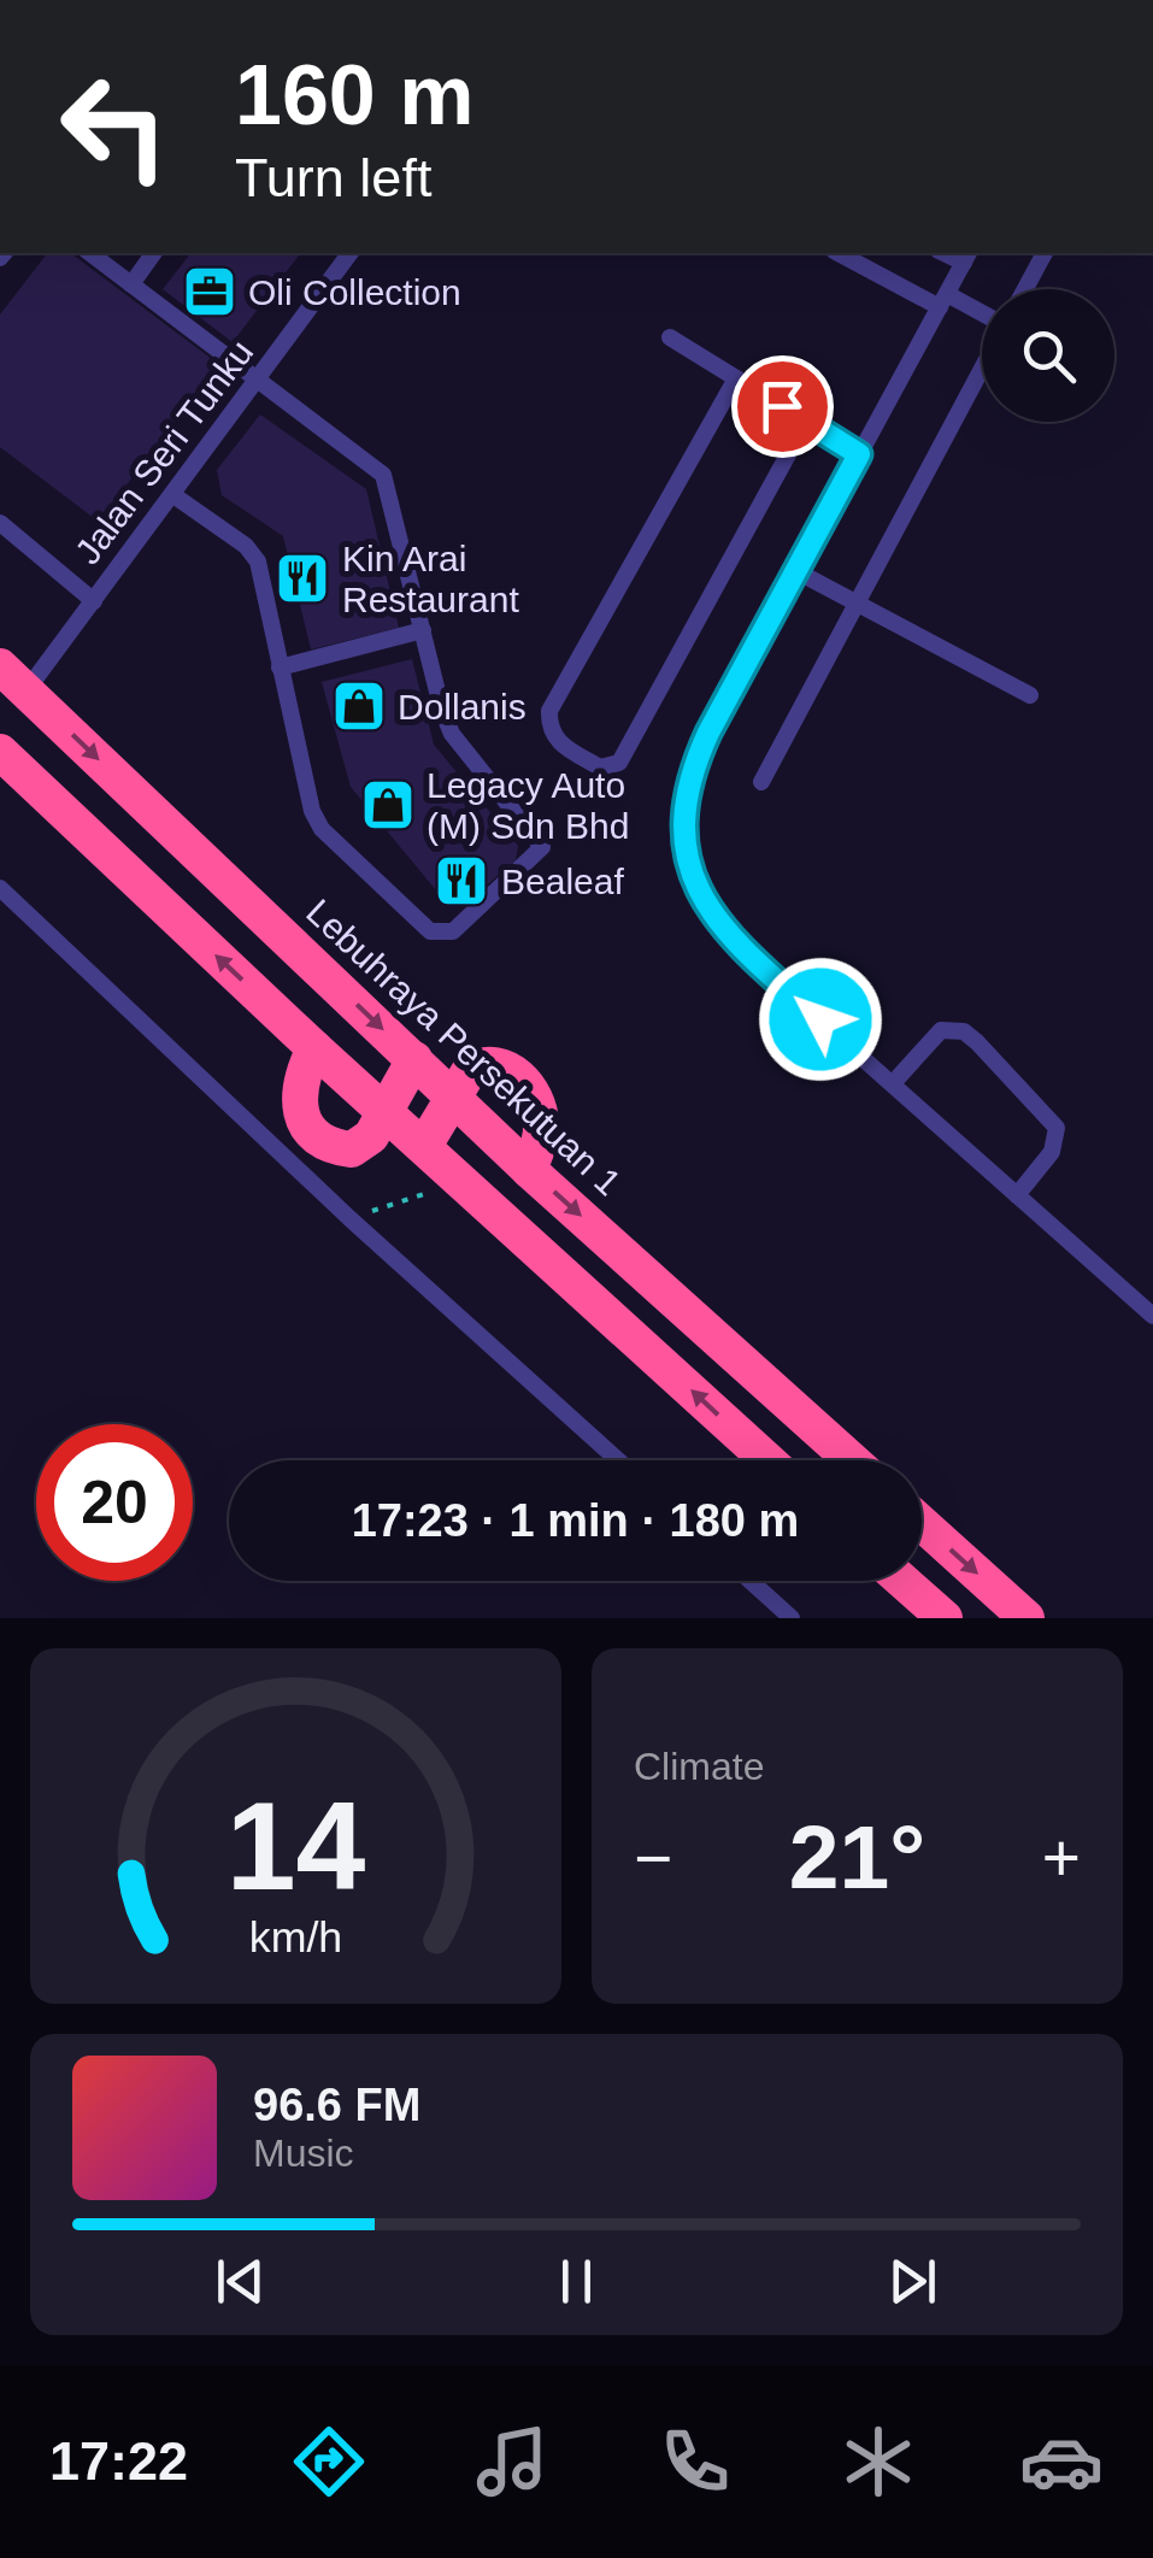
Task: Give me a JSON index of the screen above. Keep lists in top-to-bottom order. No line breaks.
{"streets":{"highway":["Lebuhraya Persekutuan 1"],"lane":["Jalan Seri Tunku"]},"crossings":[["Jalan Seri Tunku","Lebuhraya Persekutuan 1"]],"places":{"office":["Oli Collection"],"restaurant":["Kin Arai Restaurant","Bealeaf"],"shop":["Dollanis","Legacy Auto (M) Sdn Bhd"]},"page":{"turn":["160 m","Turn left"],"limit":"20","trip":"17:23 · 1 min · 180 m","tile":"Climate","heat":["−","21°","+"],"song":["96.6 FM","Music"],"tabs":"17:22","gauge":["14","km/h"]}}
